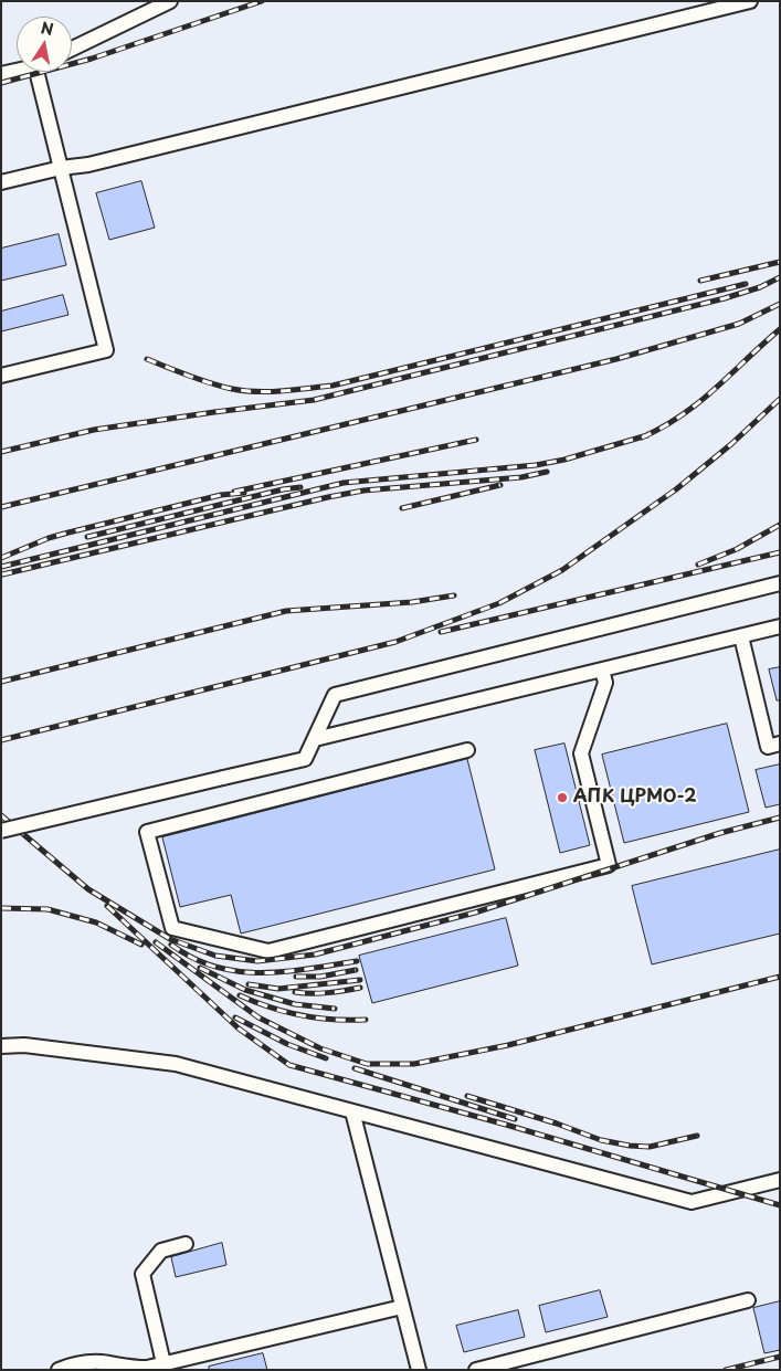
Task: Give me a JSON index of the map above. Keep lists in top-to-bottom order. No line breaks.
{"places":["АПК ЦРМО-2"],"north":"top"}
